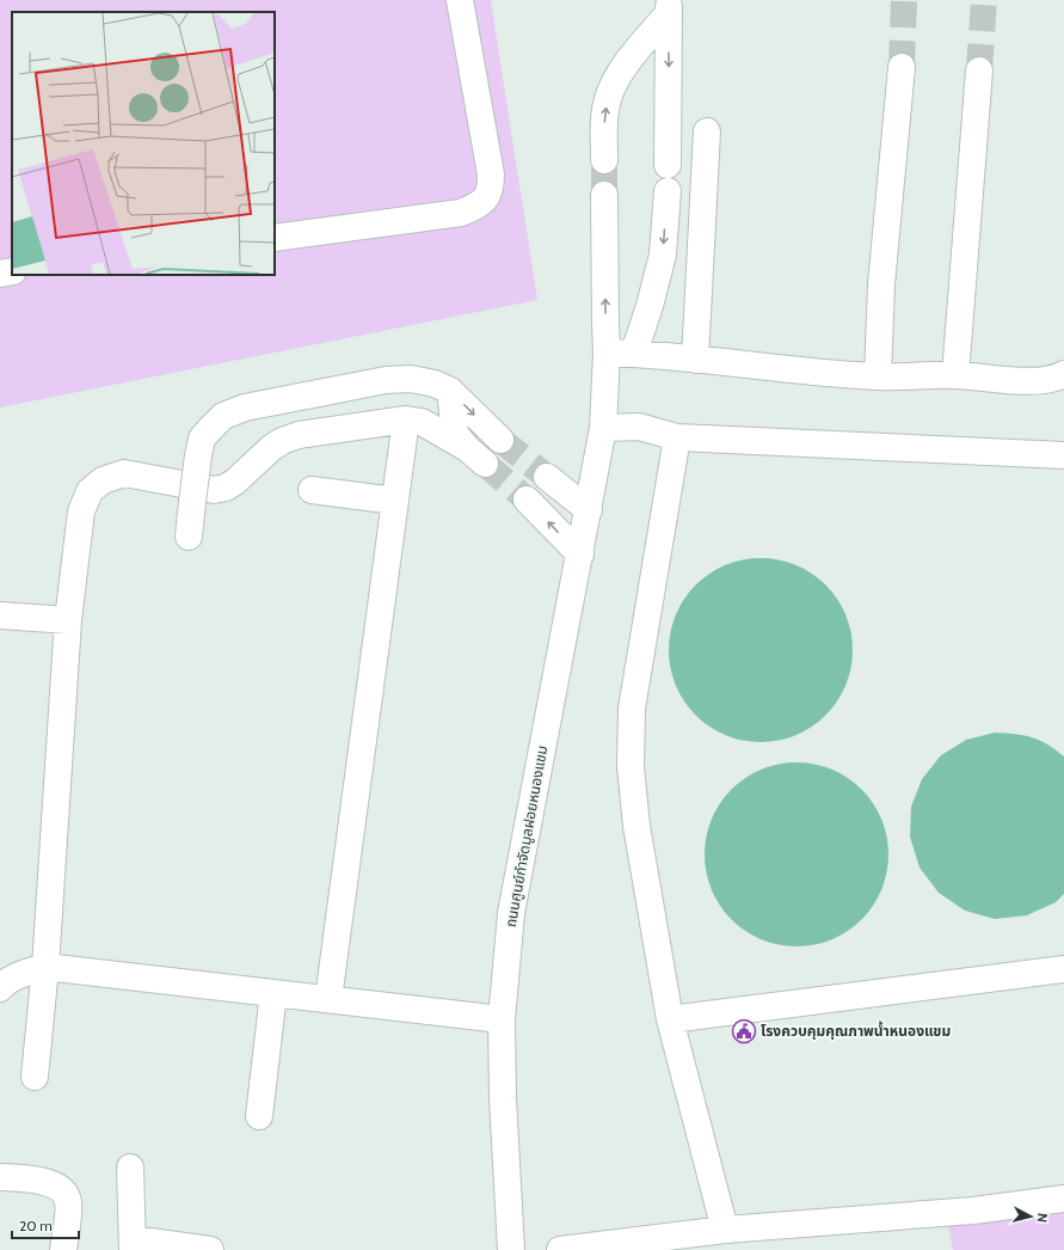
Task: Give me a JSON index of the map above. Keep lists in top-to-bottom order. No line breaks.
{"streets":{"street":["ถนนศูนย์กำจัดมูลฝอยหนองแขม"]},"places":{"public building":["โรงควบคุมคุณภาพน้ำหนองแขม"]},"scale_bar":"20 m","north":"right"}
